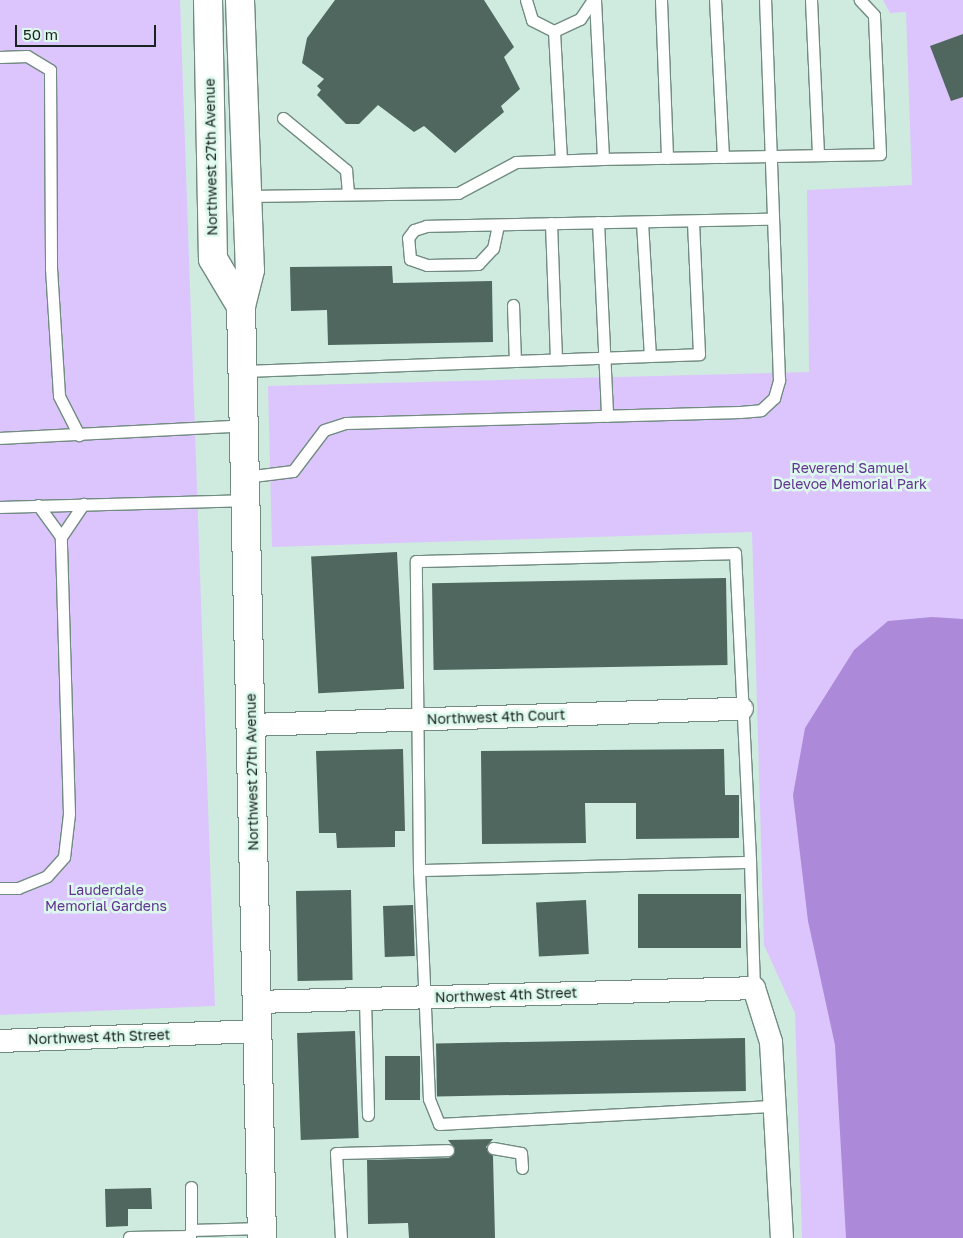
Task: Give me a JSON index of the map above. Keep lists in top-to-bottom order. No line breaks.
{"streets":{"street":["Northwest 27th Avenue","Northwest 4th Court","Northwest 4th Street"]},"crossings":[["Northwest 27th Avenue","Northwest 4th Court"],["Northwest 27th Avenue","Northwest 4th Street"]],"parks":["Reverend Samuel Delevoe Memorial Park","Lauderdale Memorial Gardens"],"scale_bar":"50 m"}
